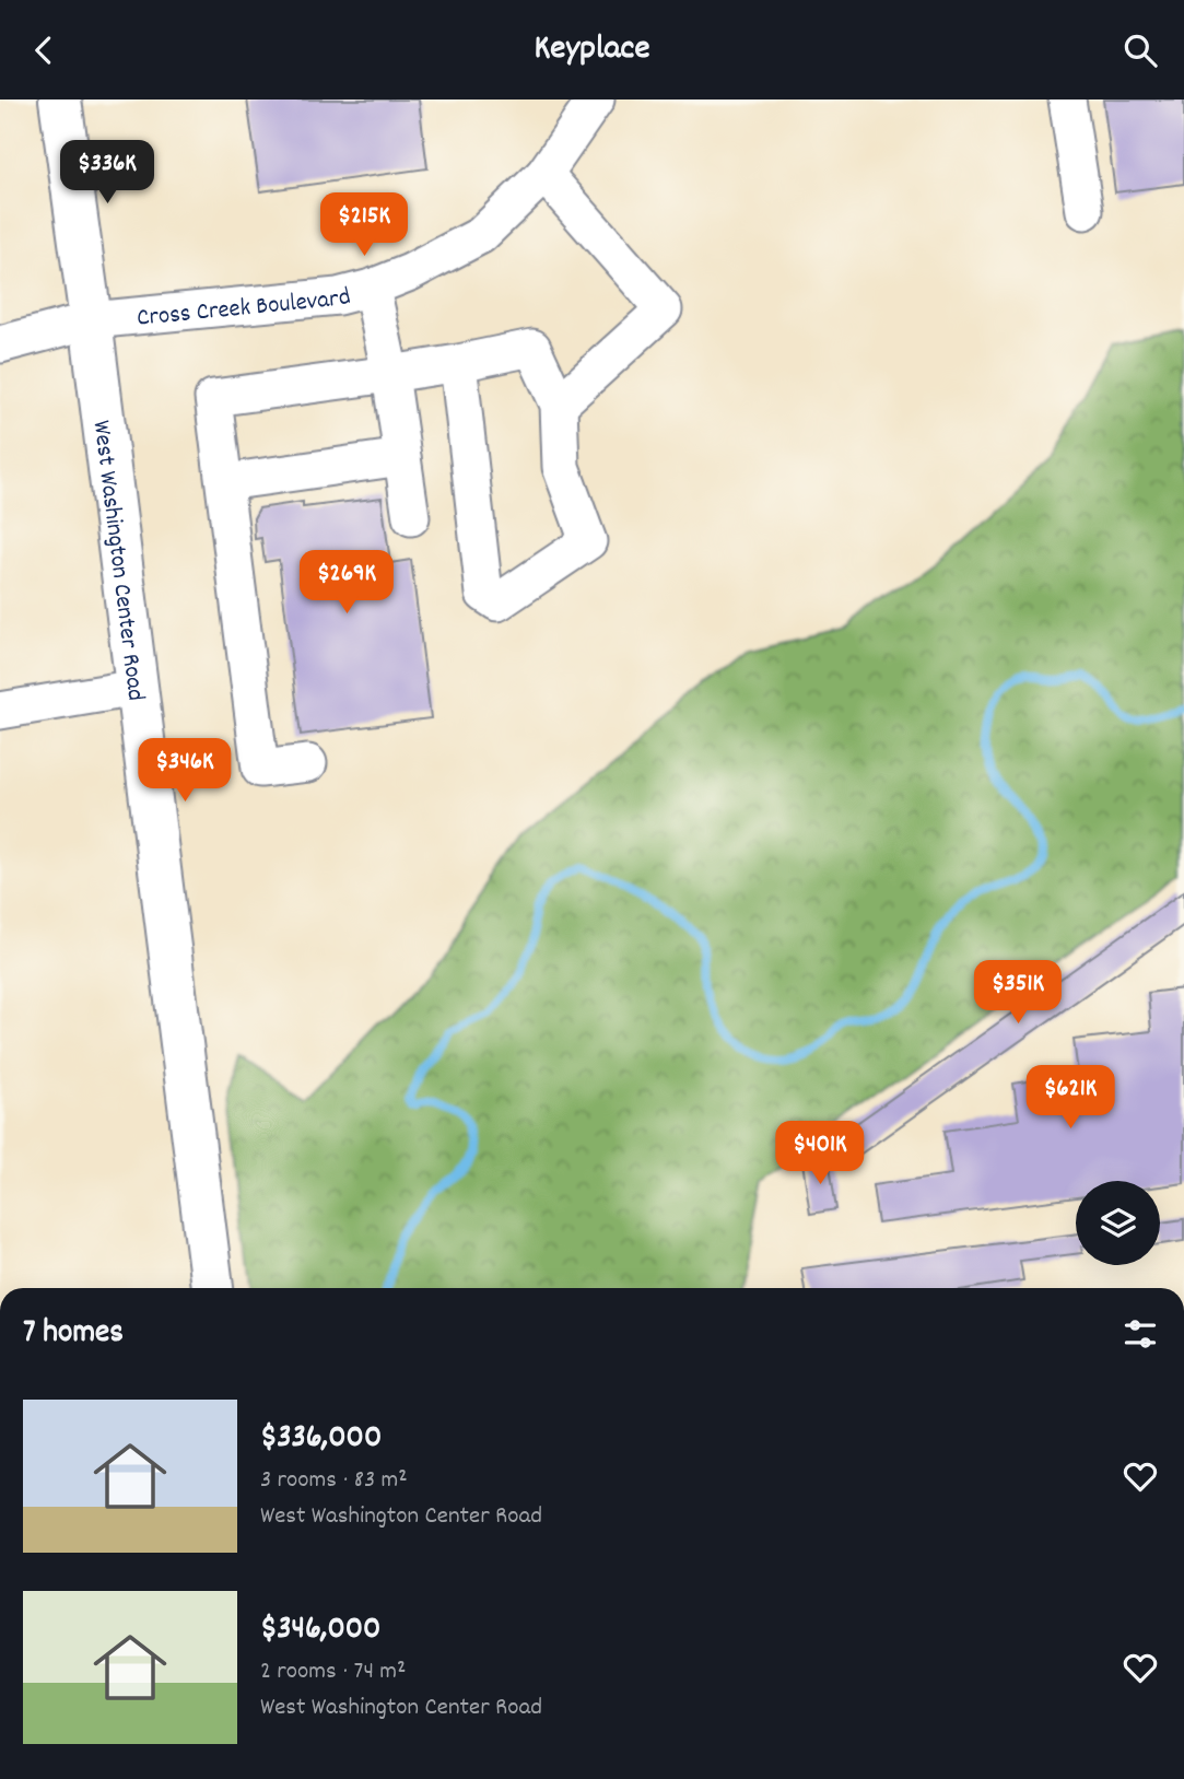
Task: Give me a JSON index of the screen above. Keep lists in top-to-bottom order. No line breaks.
{"streets":{"main road":["West Washington Center Road"],"street":["Cross Creek Boulevard"]},"crossings":[["Cross Creek Boulevard","West Washington Center Road"]],"page":{"header":"Keyplace","price":["$336K","$215K","$269K","$346K","$351K","$621K","$401K"],"heading":"7 homes","list":[{"name":"$336,000","note":"3 rooms · 83 m² · West Washington Center Road"},{"name":"$346,000","note":"2 rooms · 74 m² · West Washington Center Road"}]}}
